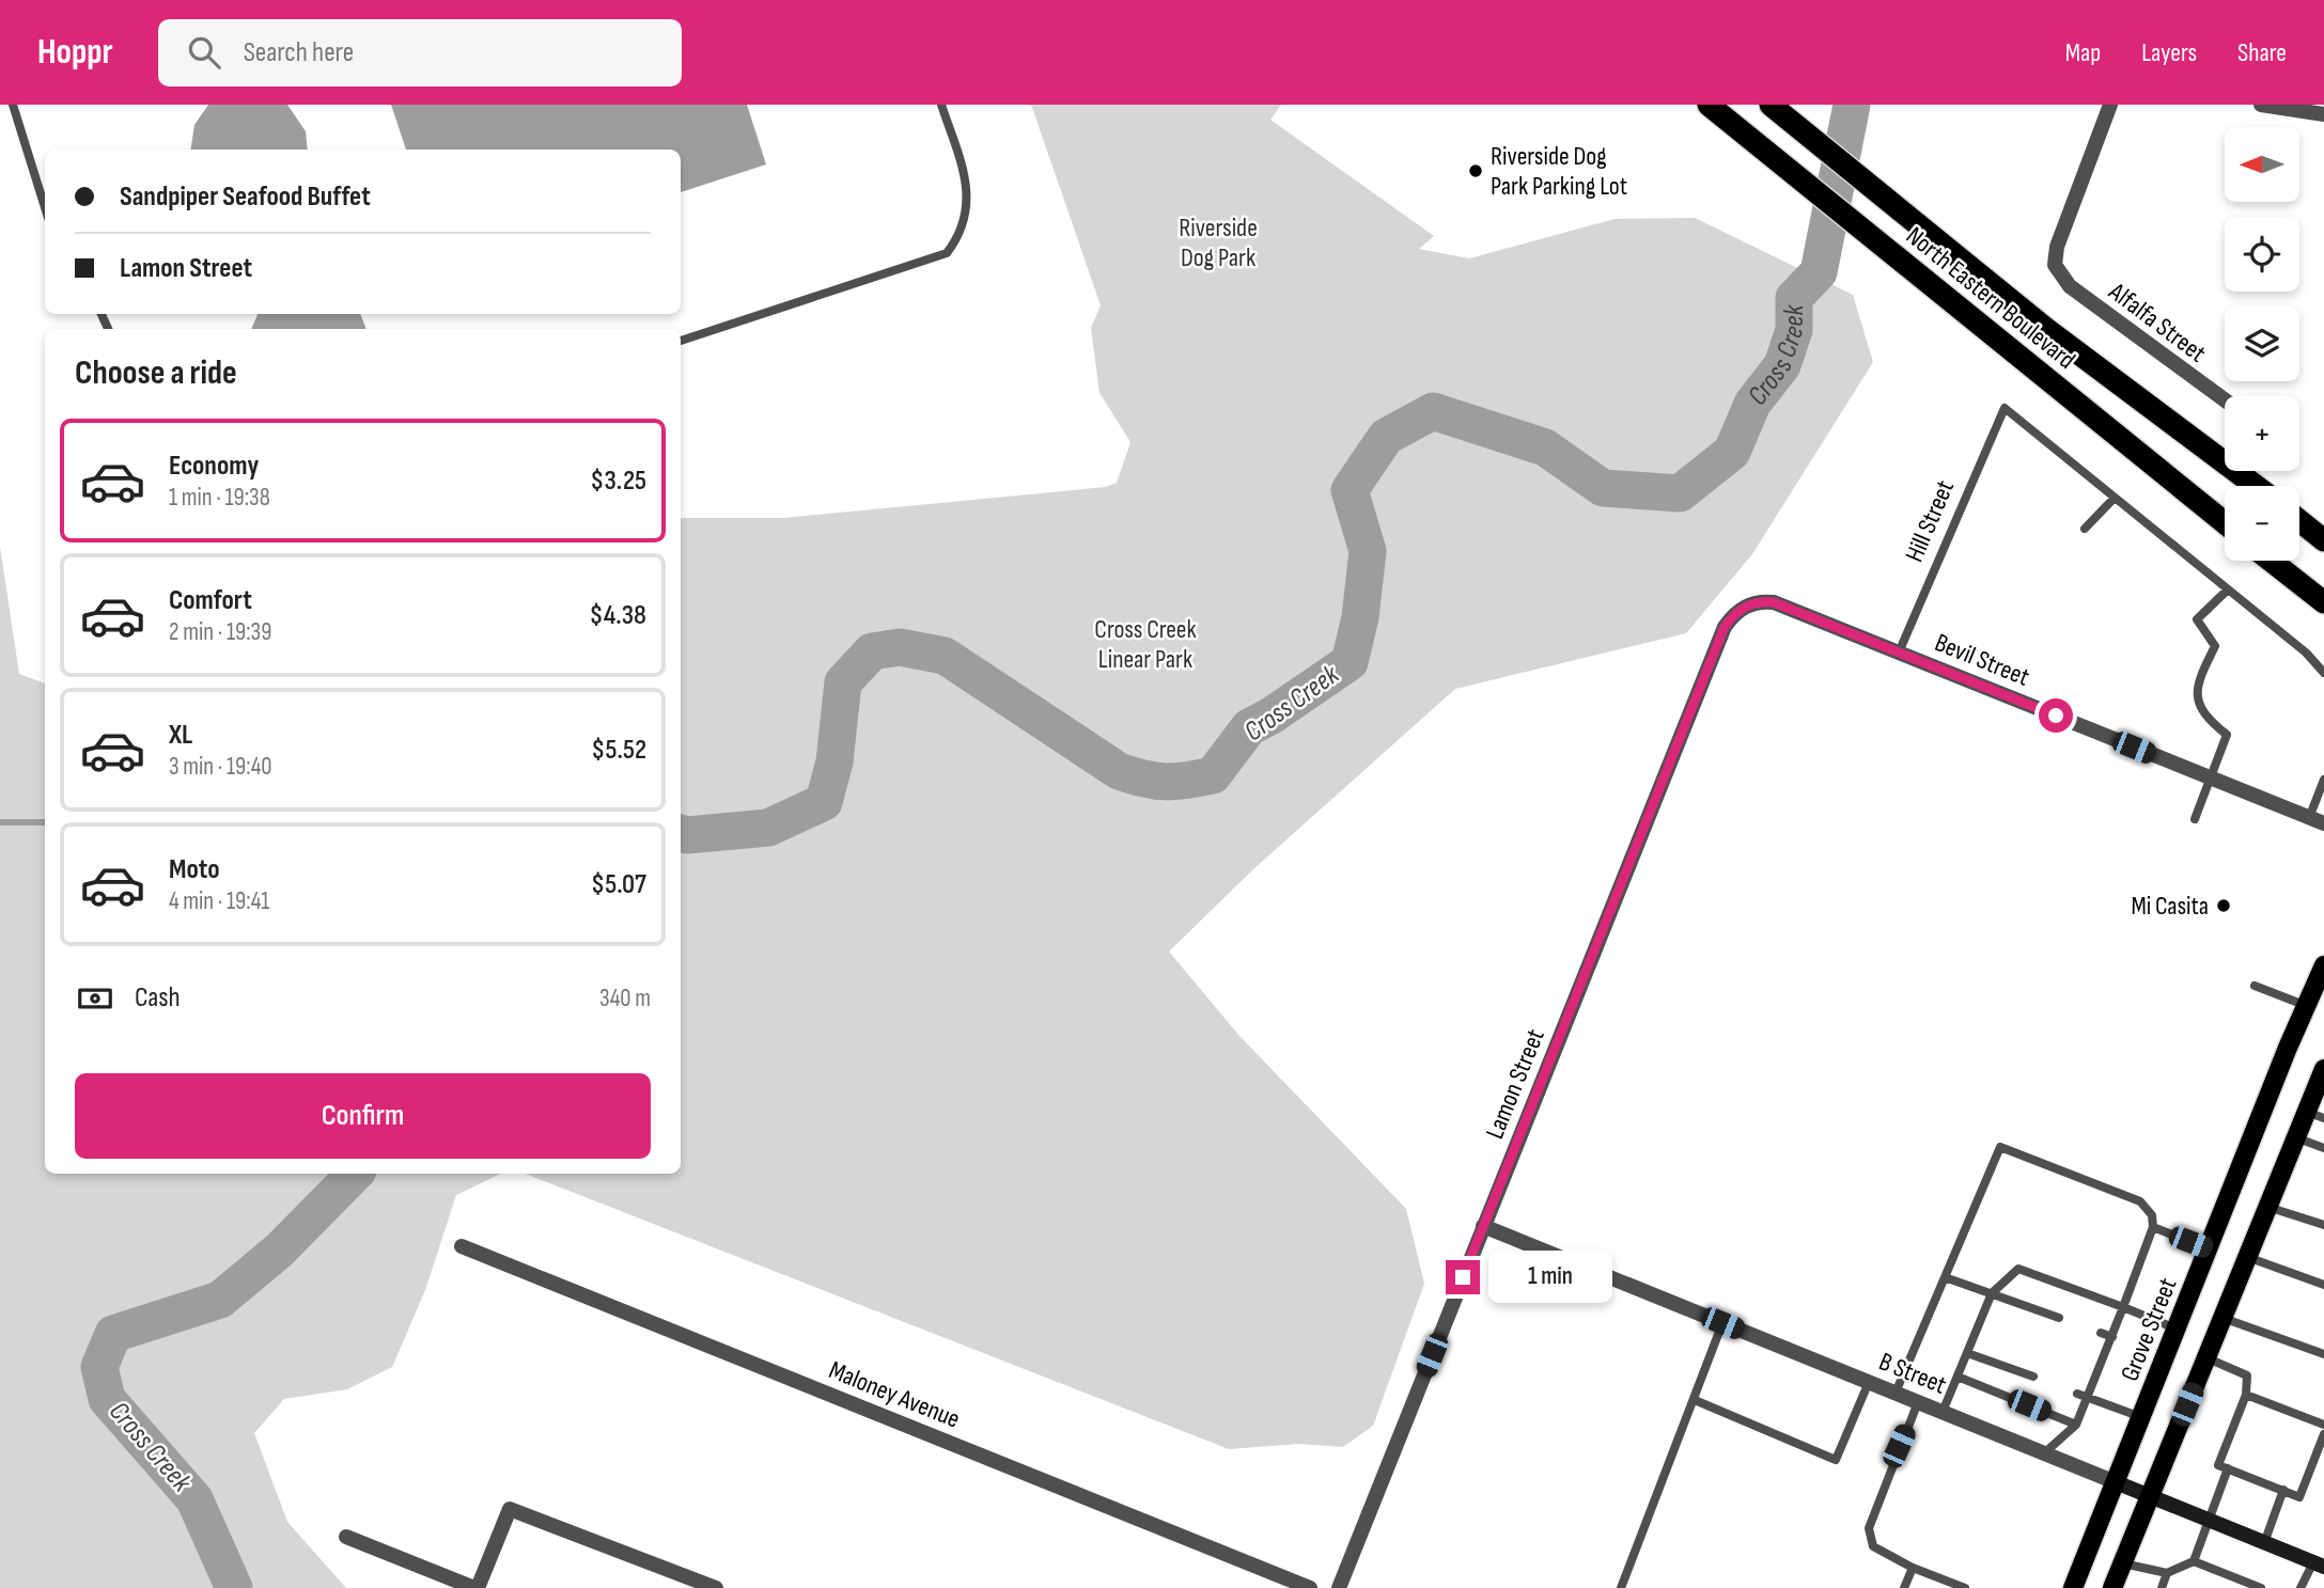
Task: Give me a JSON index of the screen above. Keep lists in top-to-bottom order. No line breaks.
{"streets":{"highway":["North Eastern Boulevard"],"main road":["Grove Street","B Street"],"street":["Alfalfa Street","Bevil Street","Lamon Street","Maloney Avenue"],"lane":["Hill Street"]},"crossings":[["Hill Street","Bevil Street"],["Bevil Street","Lamon Street"],["Lamon Street","B Street"],["Grove Street","B Street"]],"water":["Cross Creek"],"parks":["Riverside Dog Park","Cross Creek Linear Park"],"places":["Riverside Dog Park Parking Lot","Mi Casita"],"north":"left","page":{"header":"Hoppr","search":"Search here","nav":["Map","Layers","Share"],"map_buttons":["+","−"],"banner":["Sandpiper Seafood Buffet","Lamon Street"],"heading":"Choose a ride","list":[{"name":"Economy","note":"1 min · 19:38","value":"$3.25"},{"name":"Comfort","note":"2 min · 19:39","value":"$4.38"},{"name":"XL","note":"3 min · 19:40","value":"$5.52"},{"name":"Moto","note":"4 min · 19:41","value":"$5.07"}],"pay":["Cash","340 m"],"buttons":"Confirm","bubble":"1 min"}}
